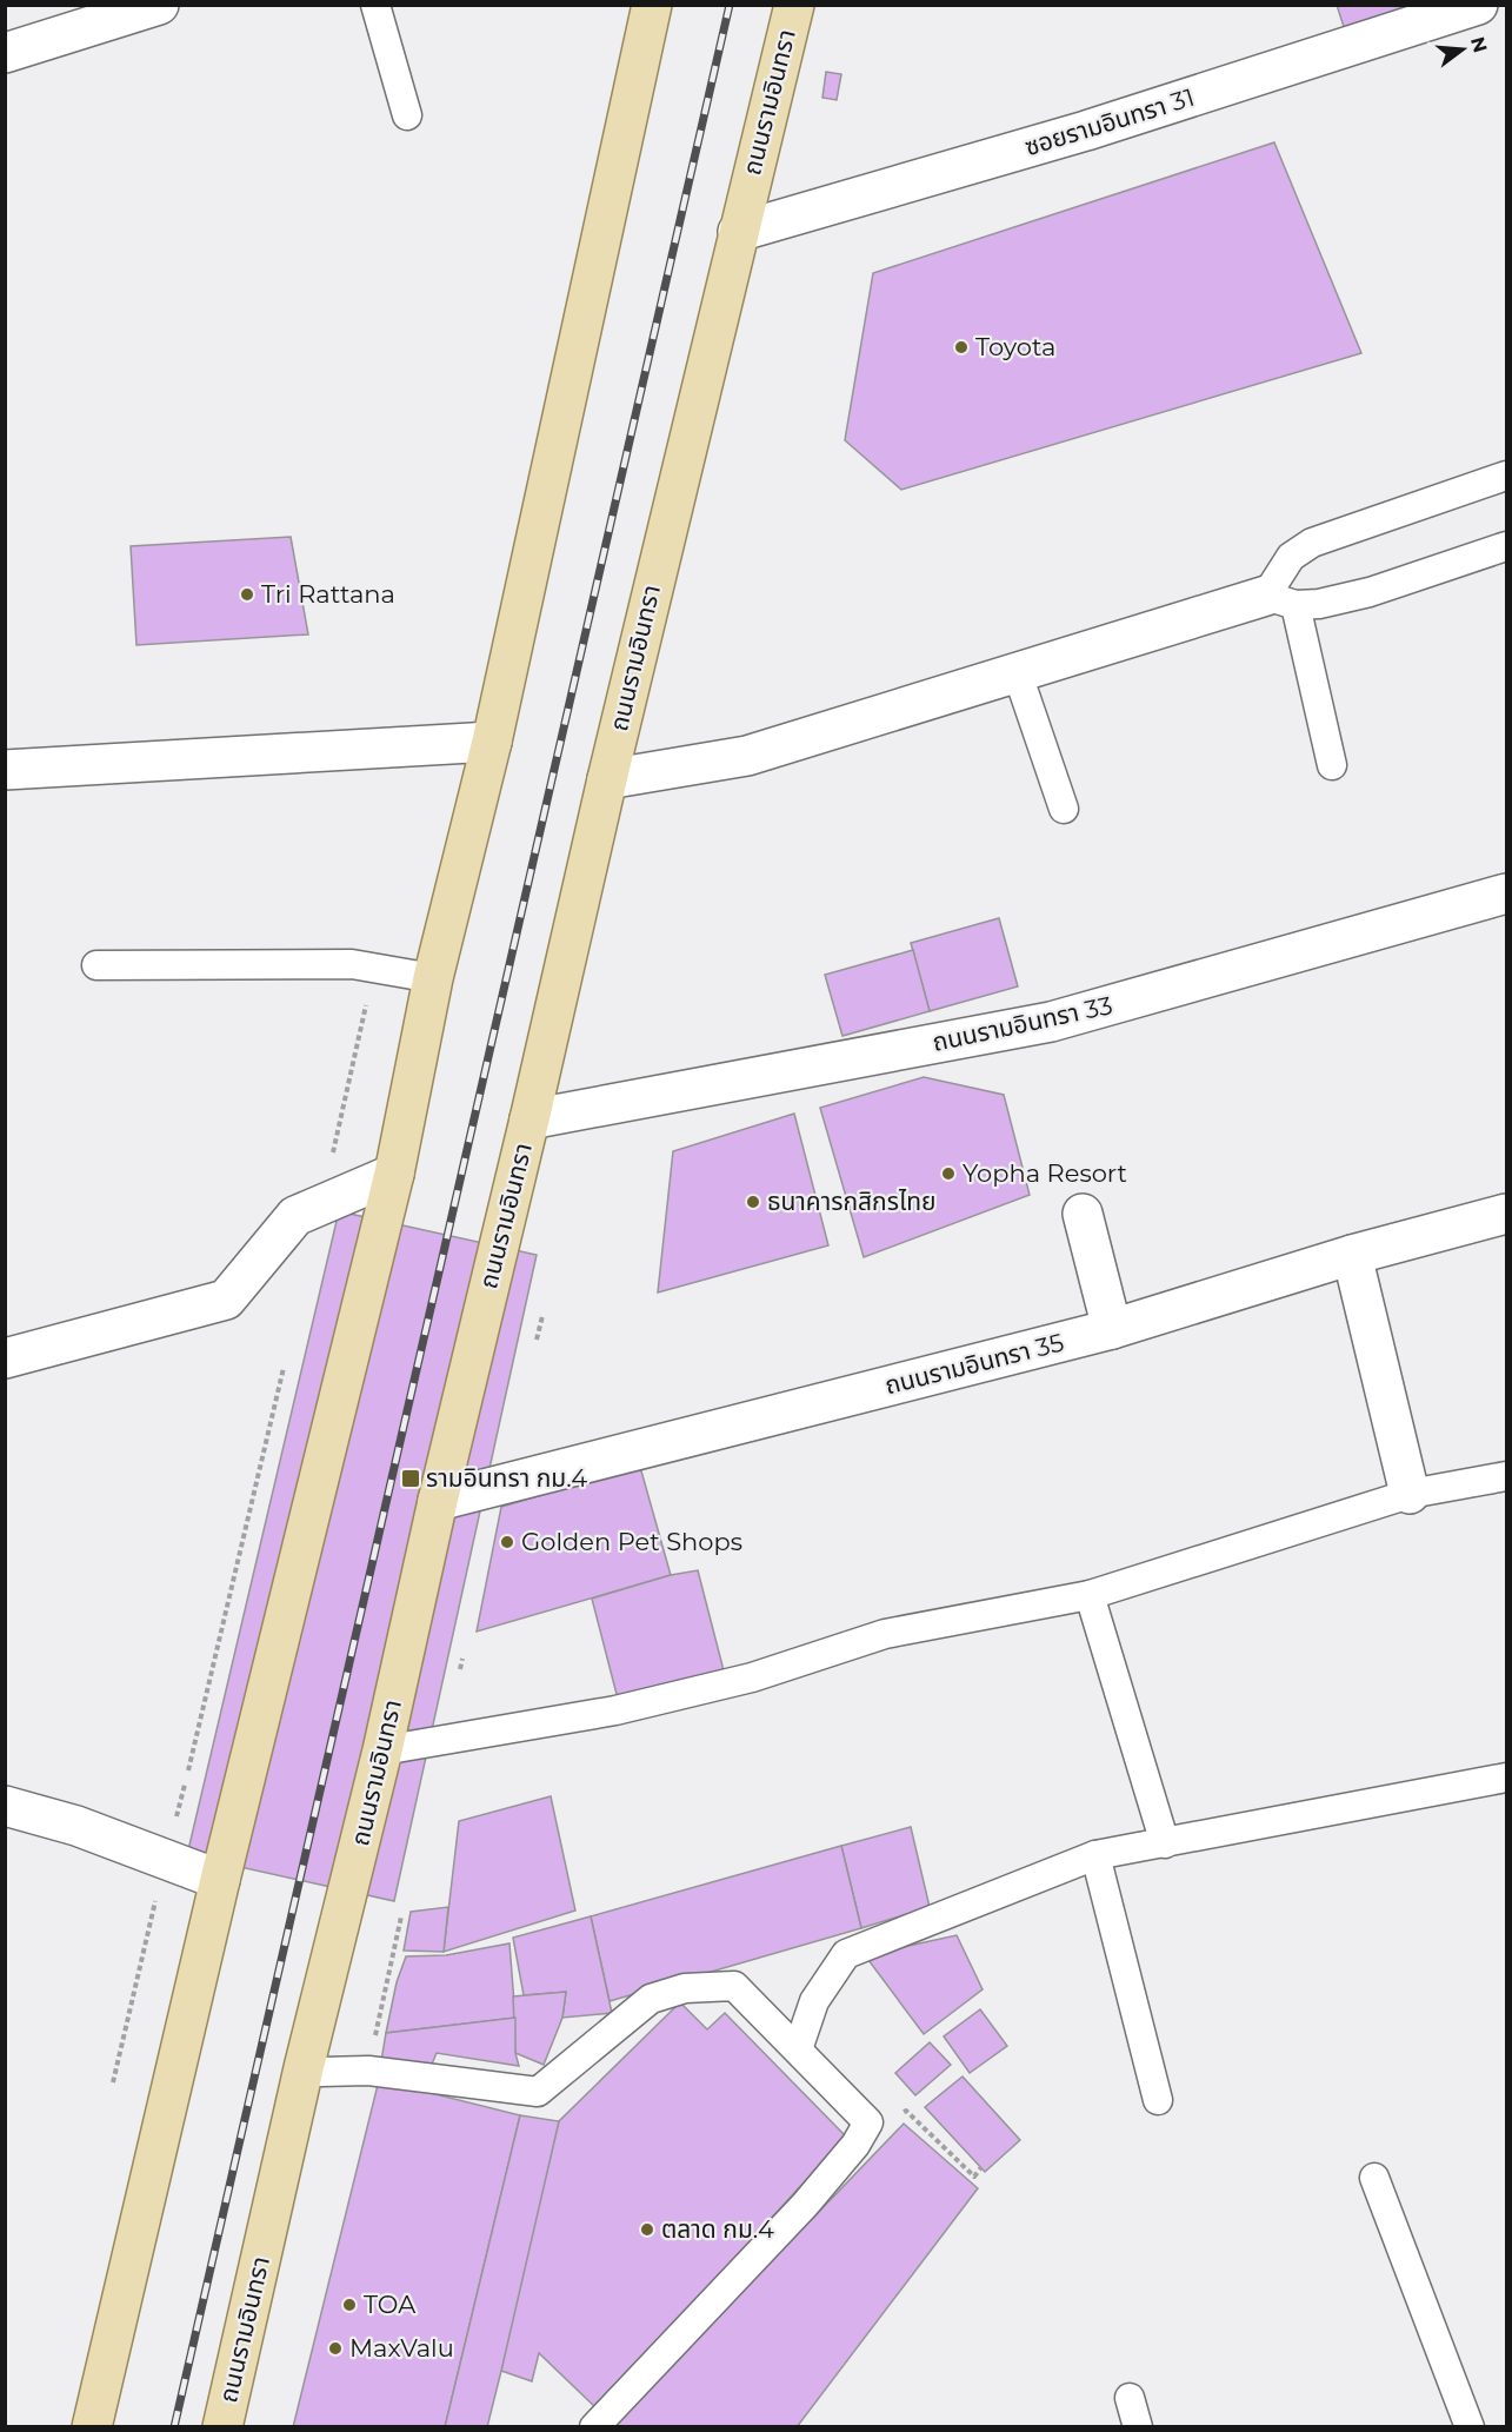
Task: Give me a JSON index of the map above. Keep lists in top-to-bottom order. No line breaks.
{"streets":{"main road":["ถนนรามอินทรา"],"street":["ซอยรามอินทรา 31","ถนนรามอินทรา 33","ถนนรามอินทรา 35"]},"crossings":[["ถนนรามอินทรา","ซอยรามอินทรา 31"],["ถนนรามอินทรา","ถนนรามอินทรา 33"],["ถนนรามอินทรา","ถนนรามอินทรา 35"]],"places":{"other":["Toyota","Tri Rattana","Yopha Resort","ธนาคารกสิกรไทย","Golden Pet Shops","ตลาด กม.4","TOA","MaxValu"],"transit":["รามอินทรา กม.4"]},"north":"right"}
